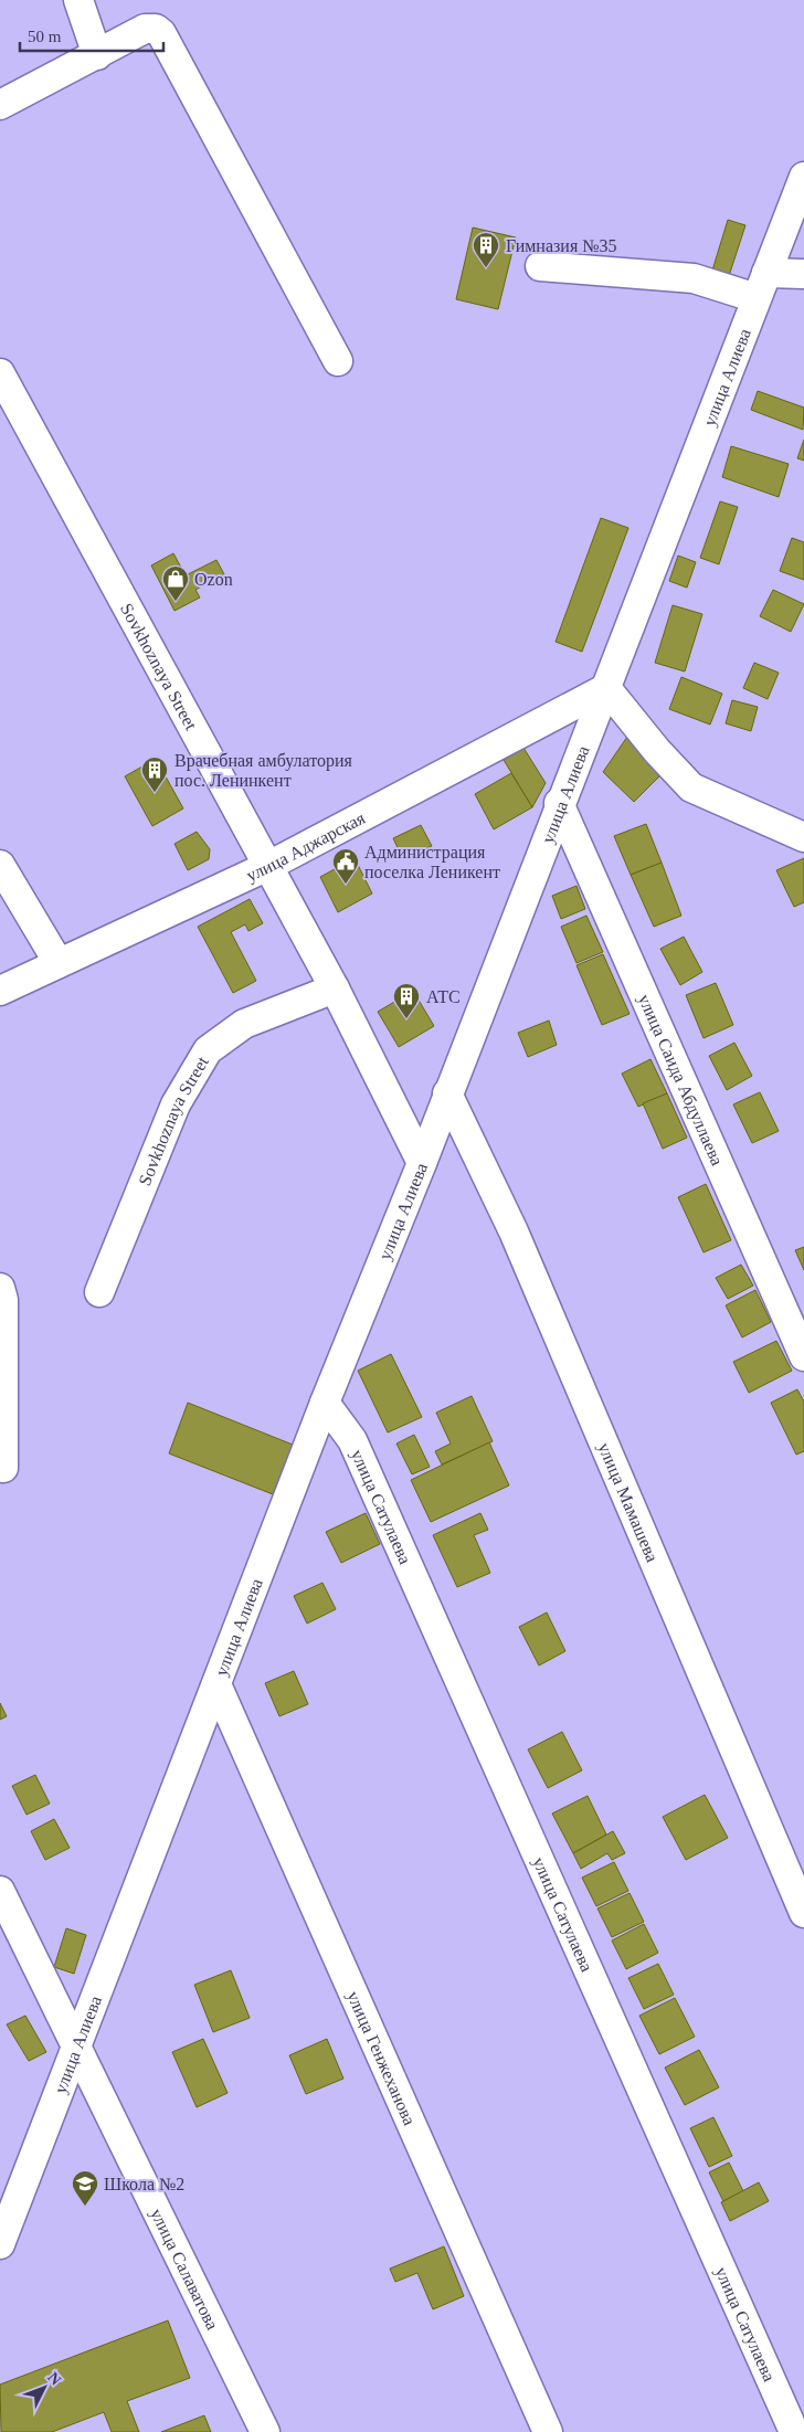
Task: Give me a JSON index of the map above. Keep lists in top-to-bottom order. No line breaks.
{"streets":{"street":["улица Алиева","Sovkhoznaya Street","улица Аджарская","улица Саида Абдуллаева","улица Мамашева","улица Сатулаева","улица Генжеханова","улица Салаватова"]},"crossings":[["улица Алиева","Sovkhoznaya Street"],["улица Алиева","улица Аджарская"],["улица Алиева","улица Саида Абдуллаева"],["улица Алиева","улица Мамашева"],["улица Алиева","улица Сатулаева"],["улица Алиева","улица Генжеханова"],["улица Алиева","улица Салаватова"],["Sovkhoznaya Street","улица Аджарская"]],"places":{"building":["Гимназия №35","Врачебная амбулатория пос. Ленинкент","АТС"],"shop":["Ozon"],"public building":["Администрация поселка Леникент"],"school or university":["Школа №2"]},"scale_bar":"50 m","north":"top right"}
